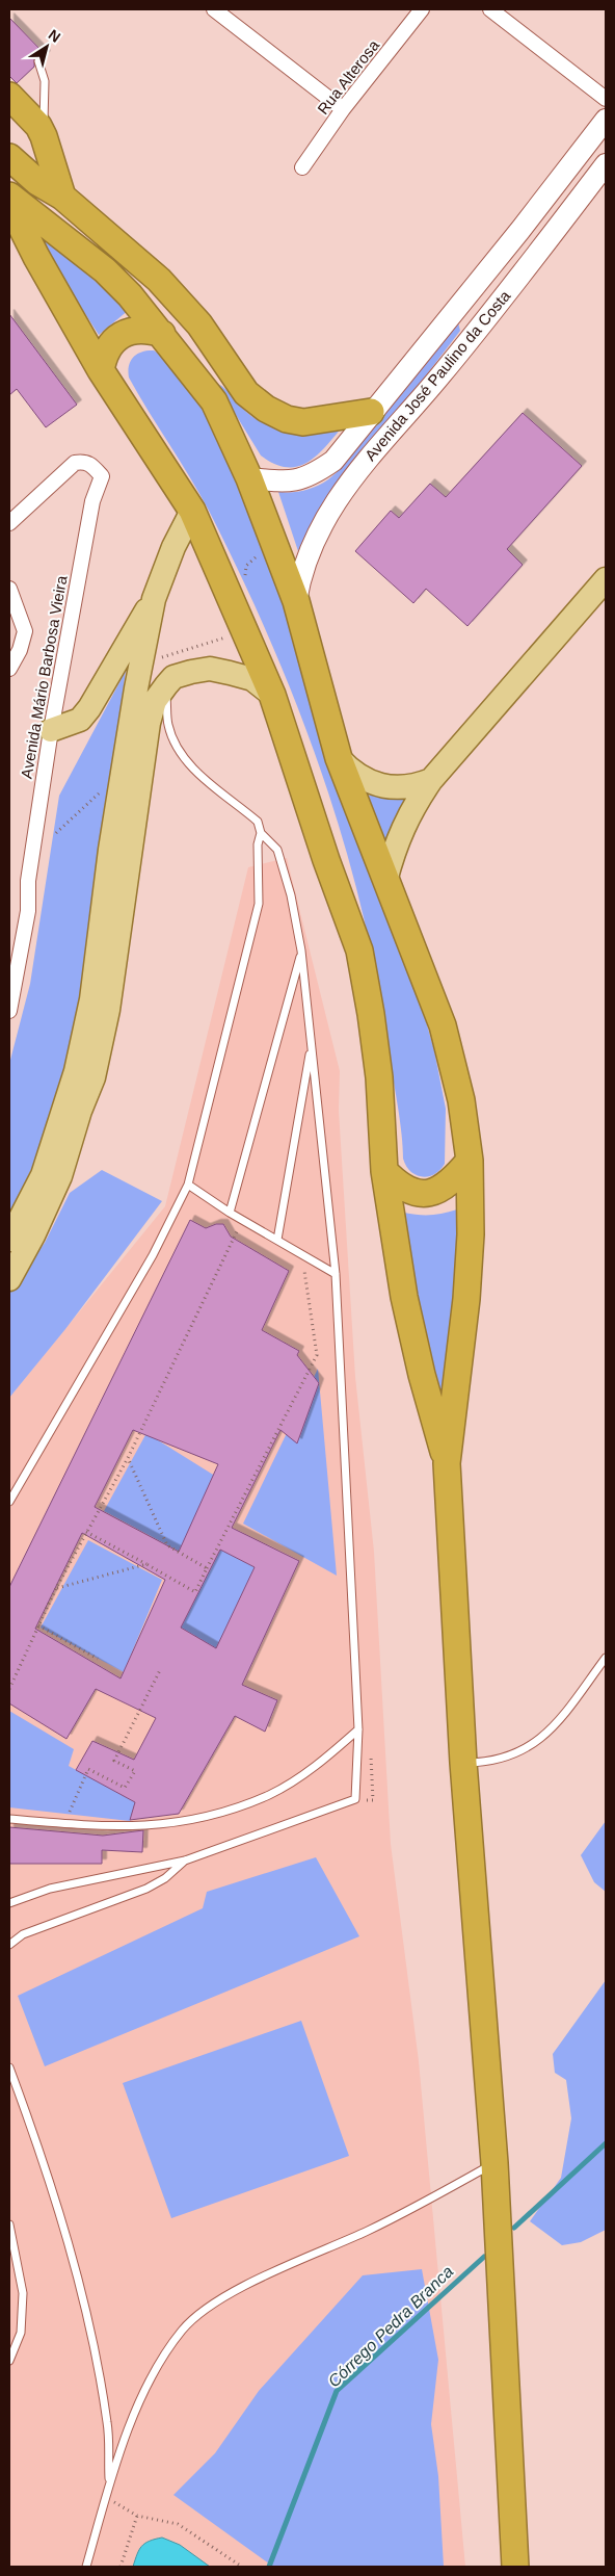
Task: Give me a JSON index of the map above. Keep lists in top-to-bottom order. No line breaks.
{"streets":{"main road":["Avenida José Paulino da Costa"],"street":["Rua Alterosa","Avenida Mário Barbosa Vieira"]},"water":["Córrego Pedra Branca"],"north":"top right"}
